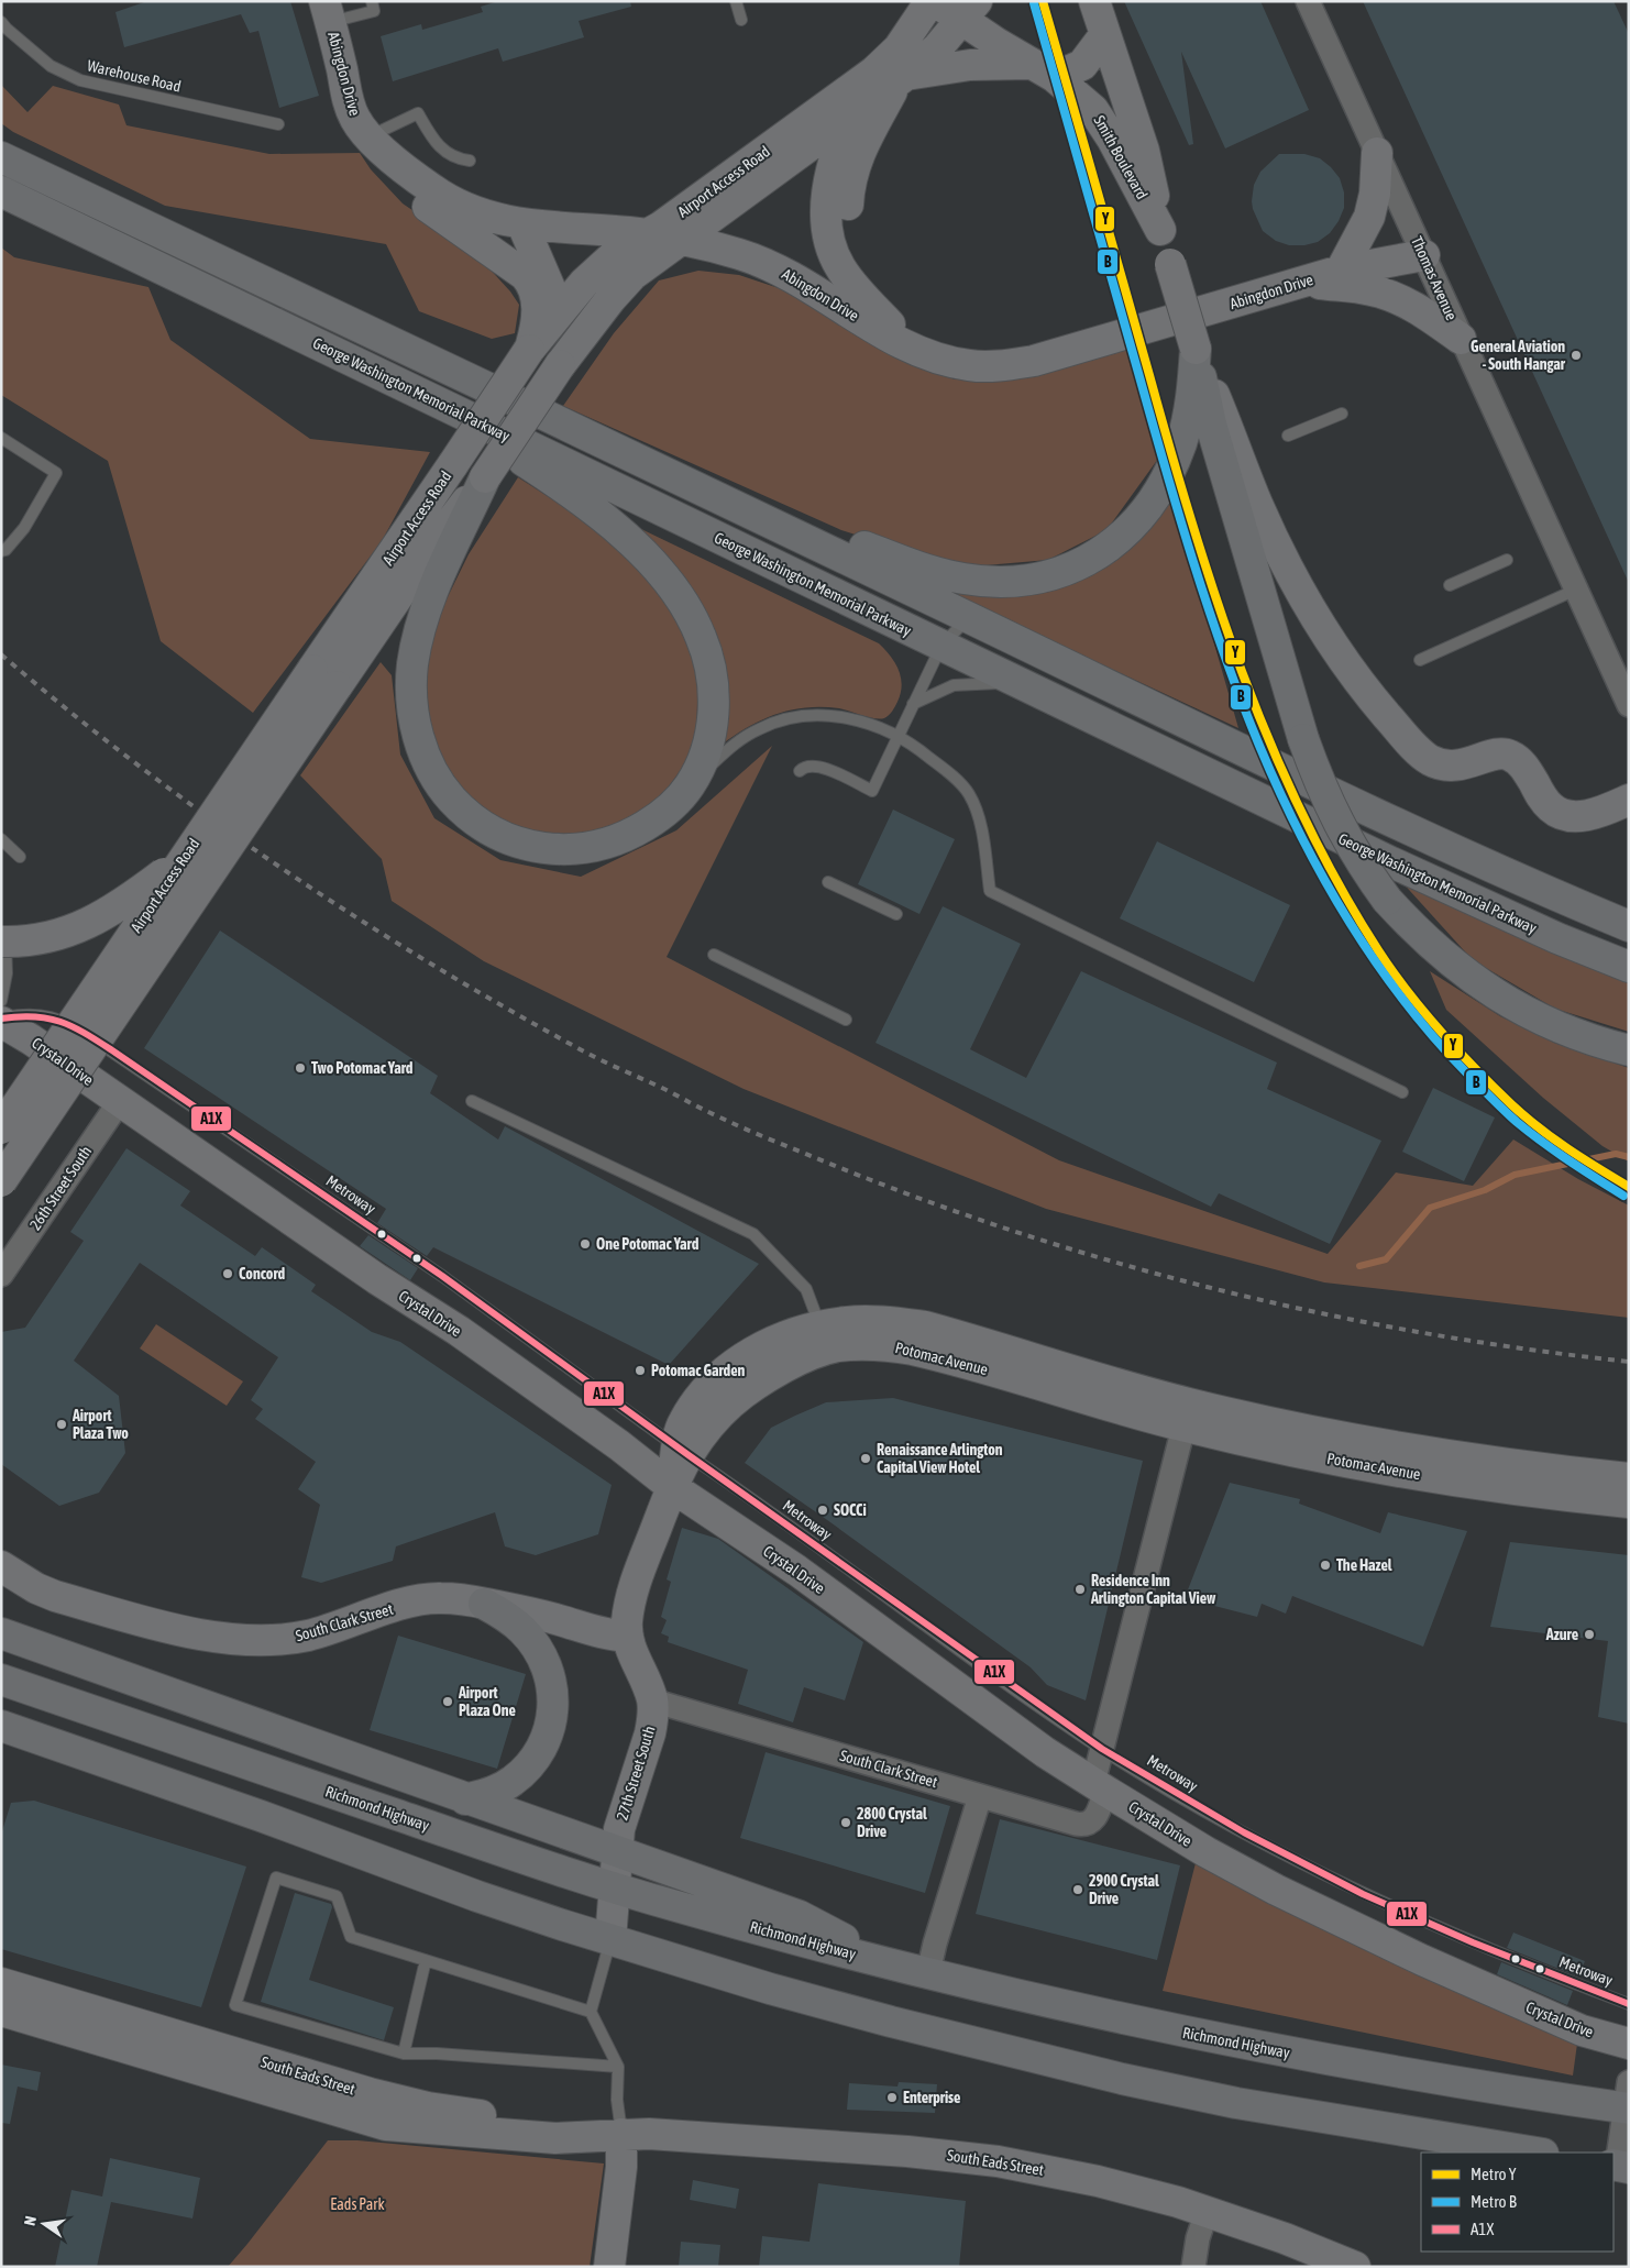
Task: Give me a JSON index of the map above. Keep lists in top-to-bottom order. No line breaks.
{"streets":{"highway":["George Washington Memorial Parkway","Richmond Highway"],"street":["Abingdon Drive","Smith Boulevard","Airport Access Road","Thomas Avenue","Crystal Drive","26th Street South","Potomac Avenue","South Clark Street","27th Street South","South Eads Street"],"lane":["Warehouse Road","Metroway"]},"crossings":[["Abingdon Drive","Airport Access Road"],["Abingdon Drive","Thomas Avenue"],["Smith Boulevard","Airport Access Road"],["Crystal Drive","26th Street South"],["Crystal Drive","Metroway"],["Crystal Drive","Potomac Avenue"],["Crystal Drive","South Clark Street"],["Crystal Drive","27th Street South"],["Metroway","Potomac Avenue"],["Metroway","South Clark Street"],["Potomac Avenue","South Clark Street"],["Potomac Avenue","27th Street South"],["South Clark Street","27th Street South"],["27th Street South","Richmond Highway"]],"parks":["Eads Park"],"places":["General Aviation - South Hangar","Two Potomac Yard","One Potomac Yard","Concord","Potomac Garden","Airport Plaza Two","Renaissance Arlington Capital View Hotel","SOCCi","The Hazel","Residence Inn Arlington Capital View","Azure","Airport Plaza One","2800 Crystal Drive","2900 Crystal Drive","Enterprise"],"lines":["metro line Y","metro line B","transit line A1X"],"legend":["Metro Y","Metro B","A1X"],"north":"left"}
